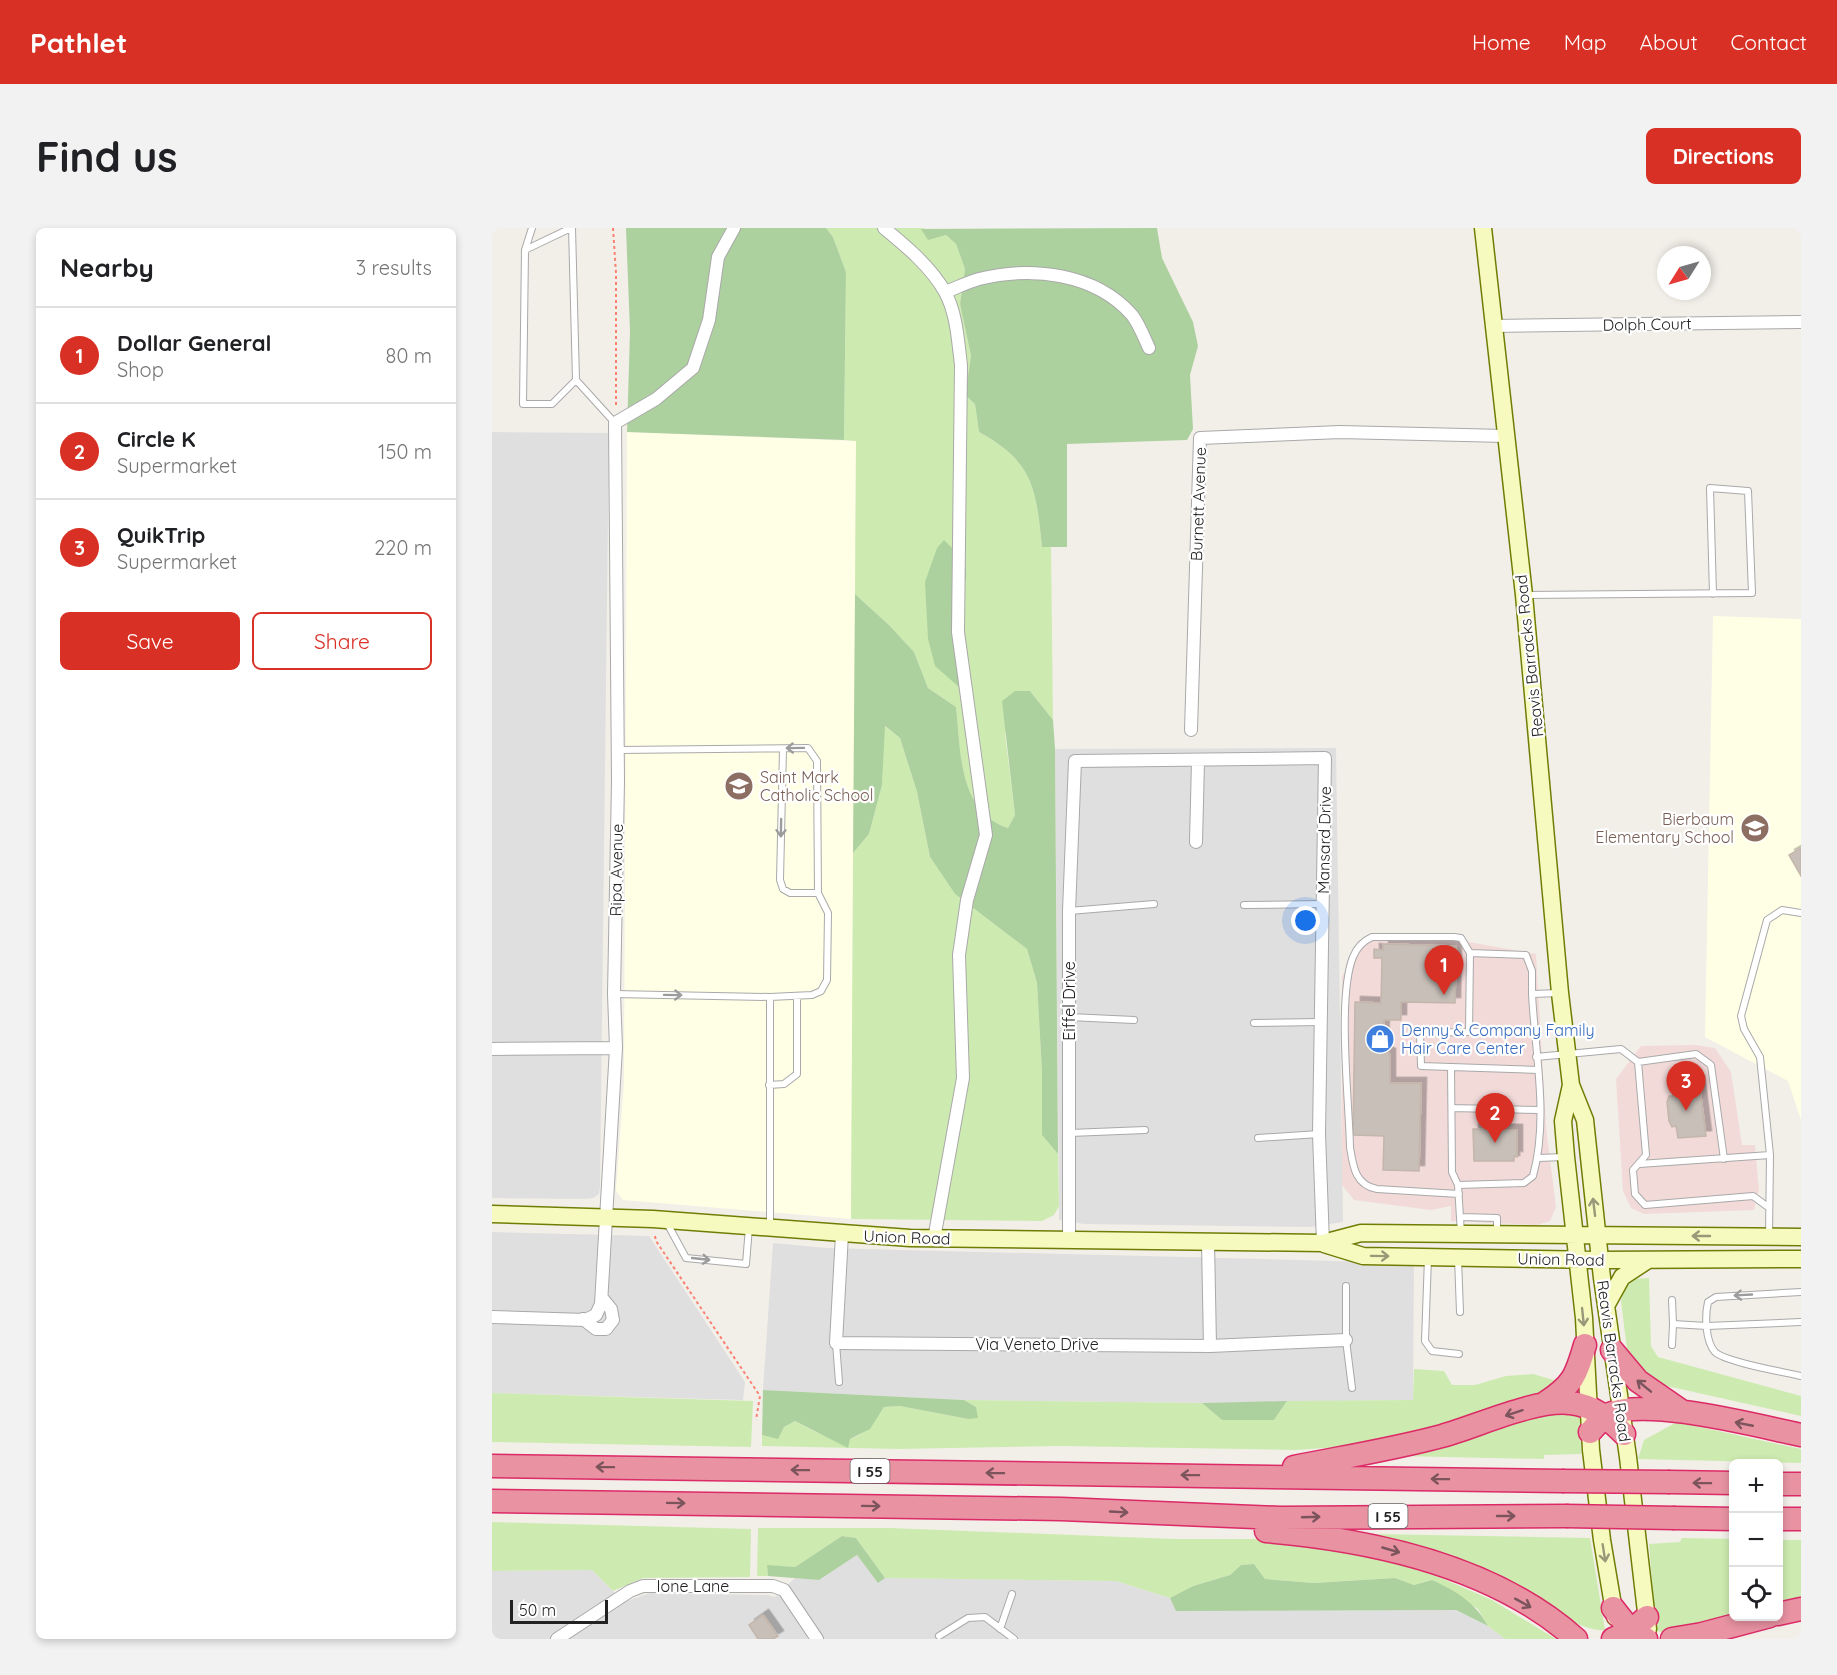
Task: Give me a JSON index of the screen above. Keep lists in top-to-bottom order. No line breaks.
{"streets":{"highway":["I 55"],"main road":["Reavis Barracks Road","Union Road"],"street":["Dolph Court","Burnett Avenue","Mansard Drive","Ripa Avenue","Eiffel Drive","Via Veneto Drive","Ione Lane"]},"crossings":[["Dolph Court","Reavis Barracks Road"],["Burnett Avenue","Reavis Barracks Road"],["Reavis Barracks Road","Union Road"],["Mansard Drive","Eiffel Drive"],["Mansard Drive","Union Road"],["Ripa Avenue","Union Road"],["Eiffel Drive","Union Road"]],"places":{"school or university":["Saint Mark Catholic School","Bierbaum Elementary School"],"shop":["Denny & Company Family Hair Care Center"]},"scale_bar":"50 m","north":"bottom left","page":{"header":"Pathlet","nav":["Home","Map","About","Contact"],"buttons":["Directions",["Save","Share"]],"title":"Find us","heading":["Nearby","3 results"],"list":[{"mark":"1","name":"Dollar General","note":"Shop","value":"80 m"},{"mark":"2","name":"Circle K","note":"Supermarket","value":"150 m"},{"mark":"3","name":"QuikTrip","note":"Supermarket","value":"220 m"}],"pins":["1","3","2"],"map_buttons":["+","−"],"scale":"50 m"}}
